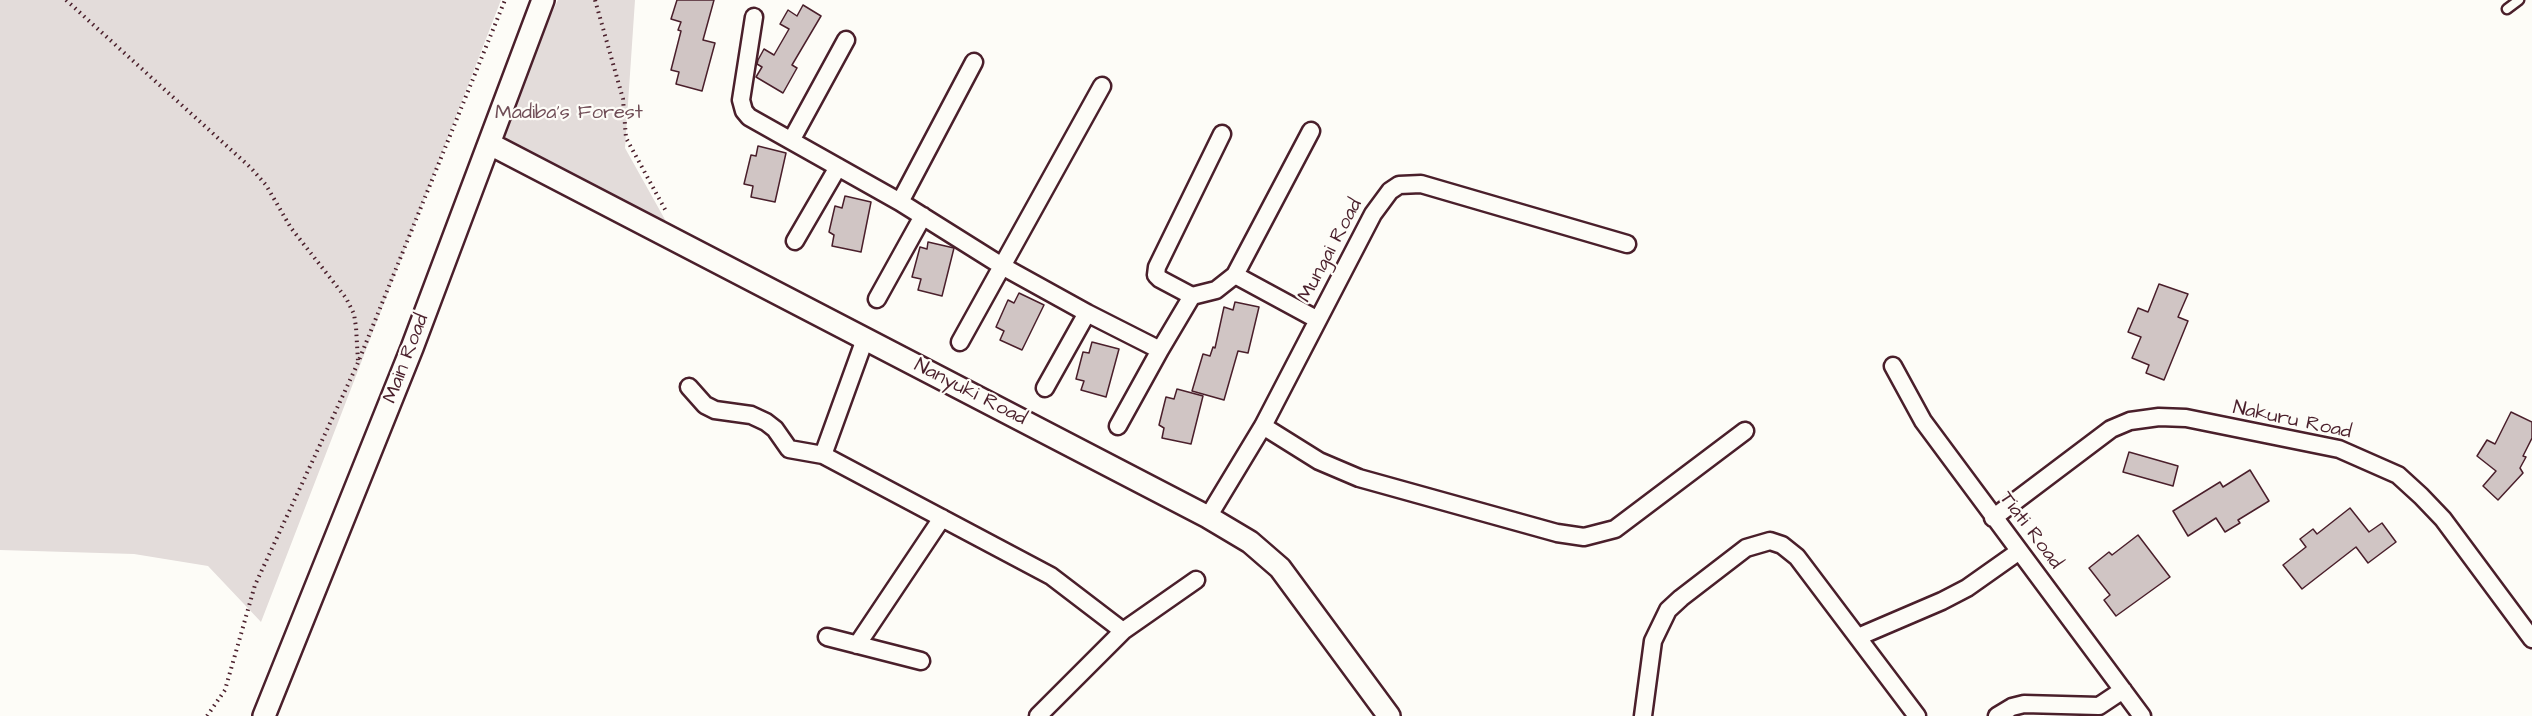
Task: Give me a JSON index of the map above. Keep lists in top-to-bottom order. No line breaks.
{"streets":{"street":["Mungai Road","Main Road","Nanyuki Road","Nakuru Road","Tiati Road"]},"crossings":[["Mungai Road","Nanyuki Road"],["Main Road","Nanyuki Road"],["Nakuru Road","Tiati Road"]],"parks":["Madiba's Forest"]}
